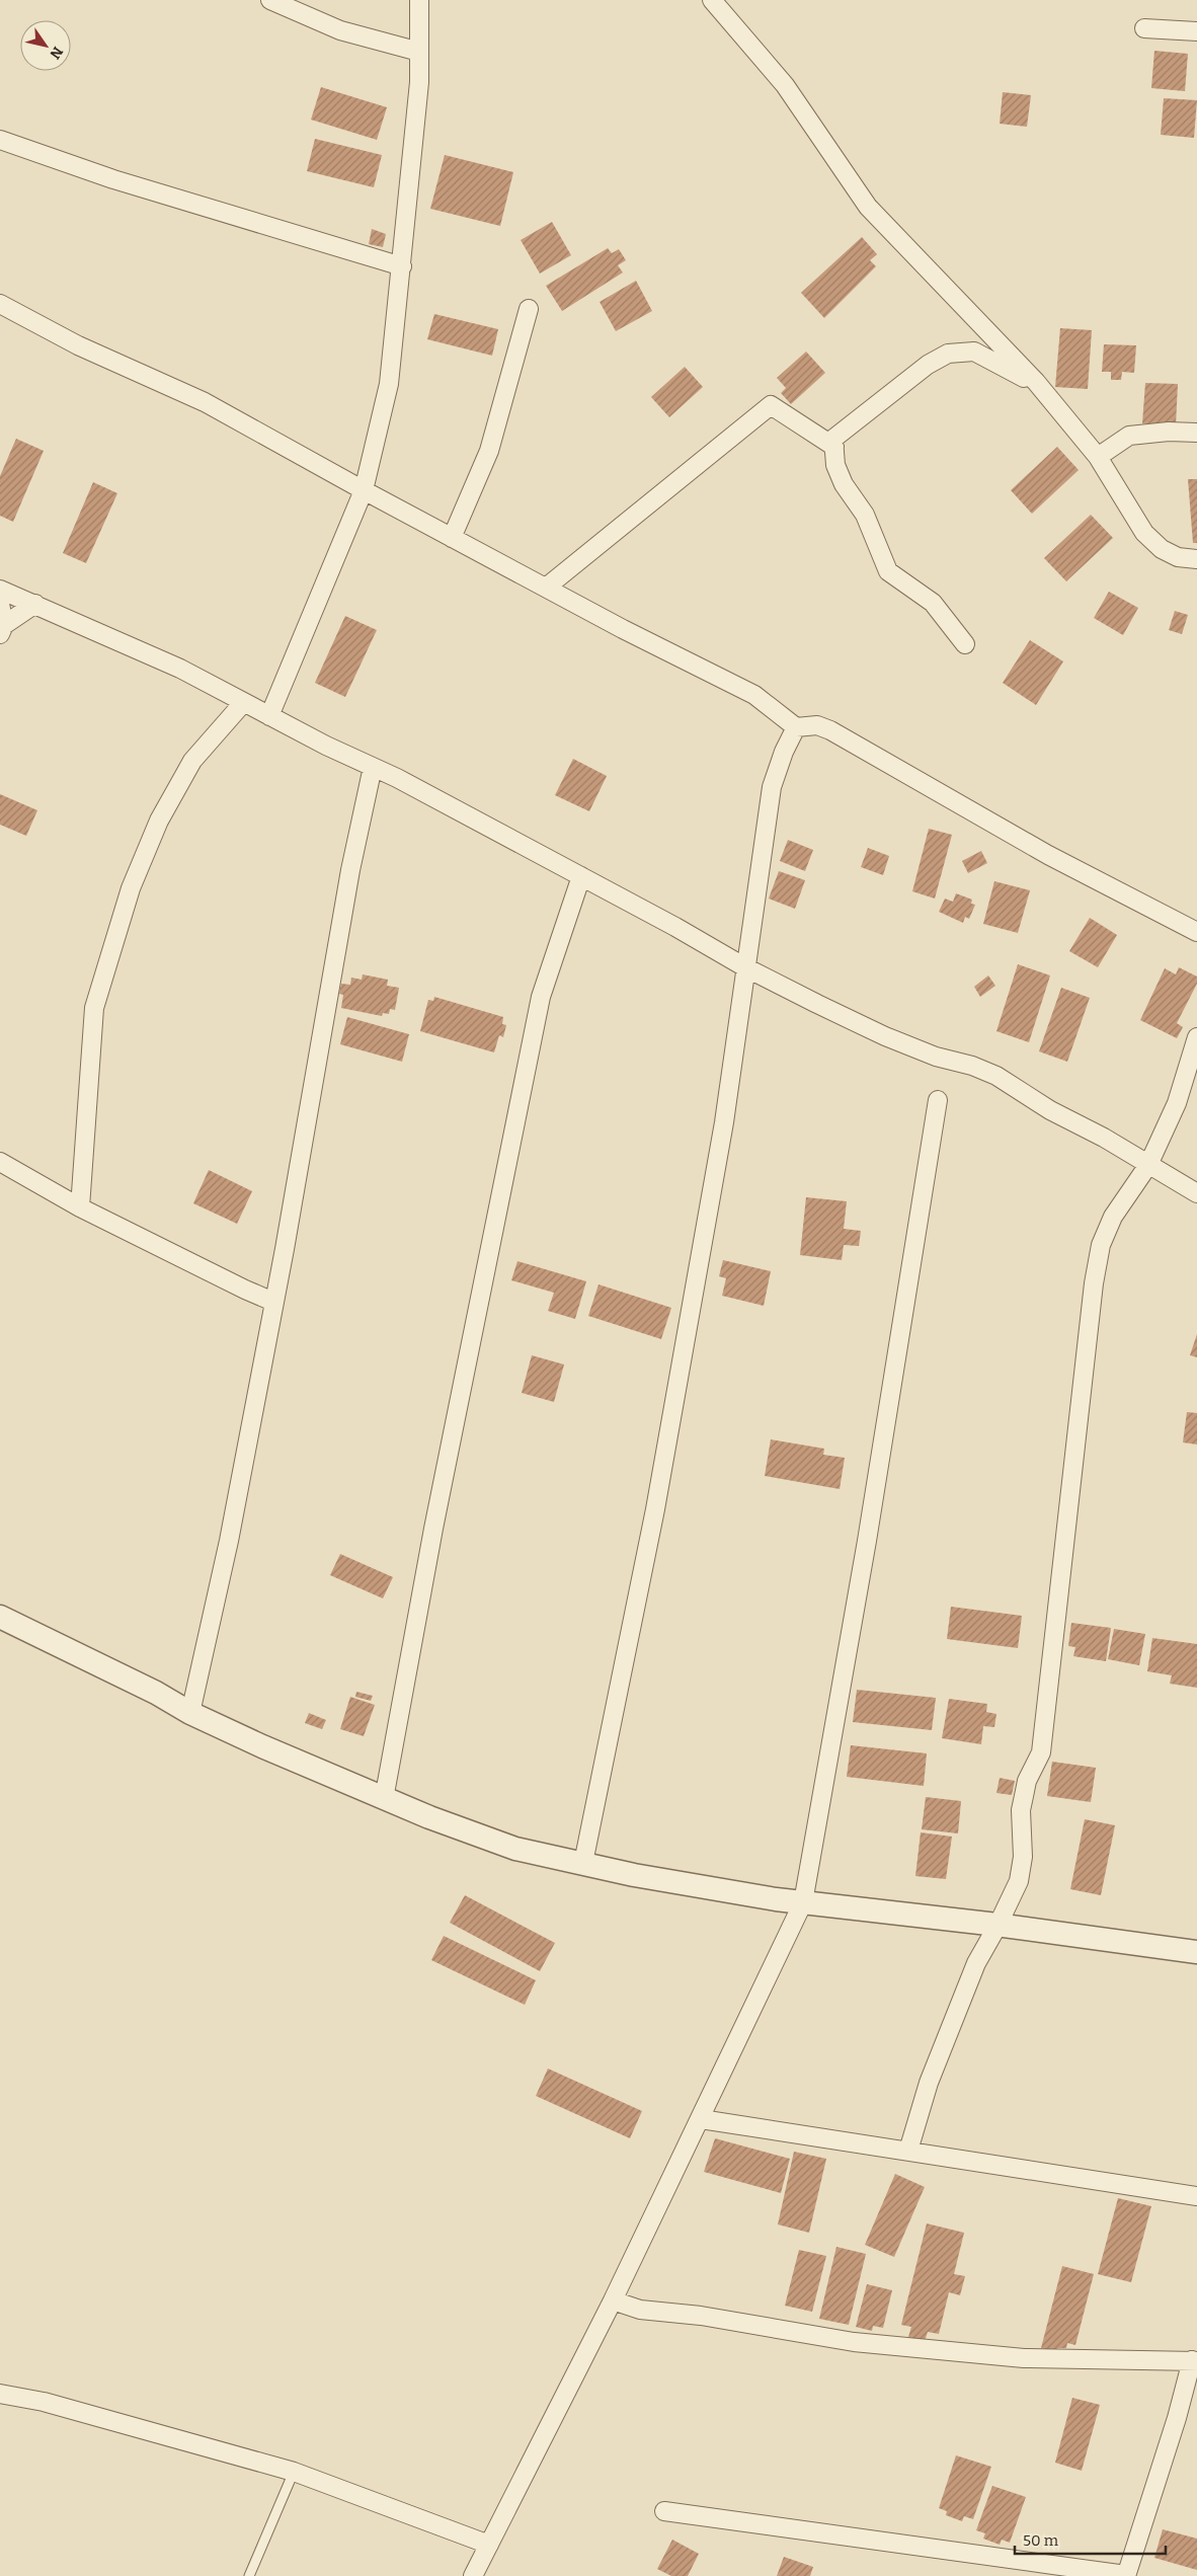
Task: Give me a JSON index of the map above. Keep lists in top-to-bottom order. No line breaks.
{"scale_bar":"50 m","north":"bottom right"}
